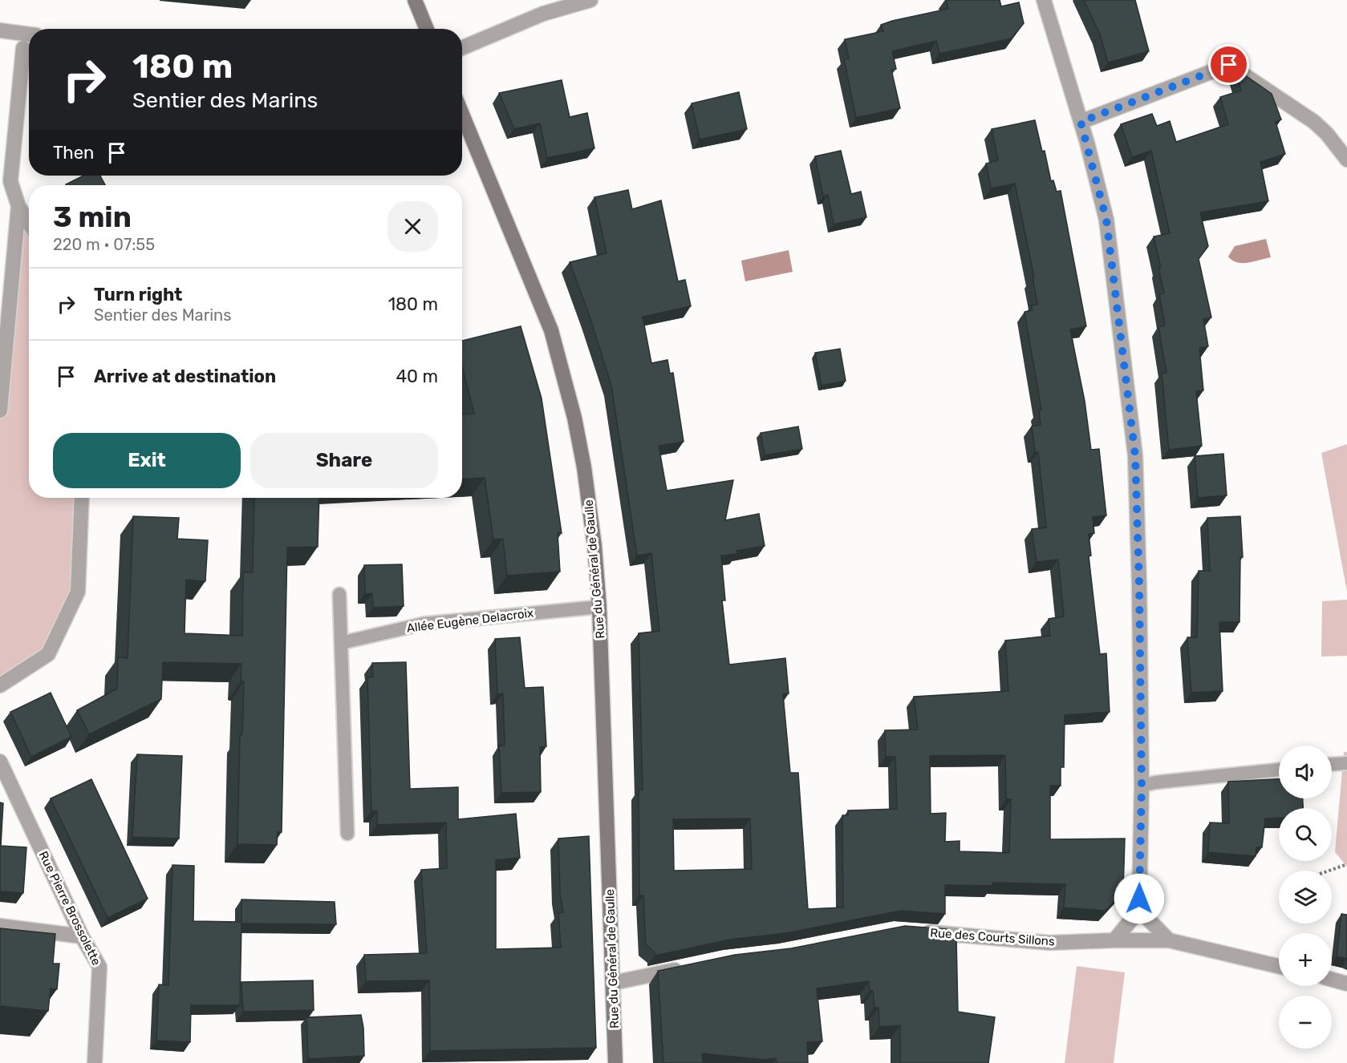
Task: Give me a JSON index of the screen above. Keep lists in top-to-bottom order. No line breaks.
{"streets":{"main road":["Rue du Général de Gaulle"],"street":["Rue Pierre Brossolette","Rue des Courts Sillons"],"lane":["Allée Eugène Delacroix"]},"crossings":[["Rue du Général de Gaulle","Allée Eugène Delacroix"]],"page":{"turn":["180 m","Sentier des Marins"],"then":"Then","heading":["3 min","220 m · 07:55"],"list":[{"name":"Turn right","note":"Sentier des Marins","value":"180 m"},{"name":"Arrive at destination","value":"40 m"}],"buttons":["Exit","Share"],"map_buttons":["+","−"]}}
